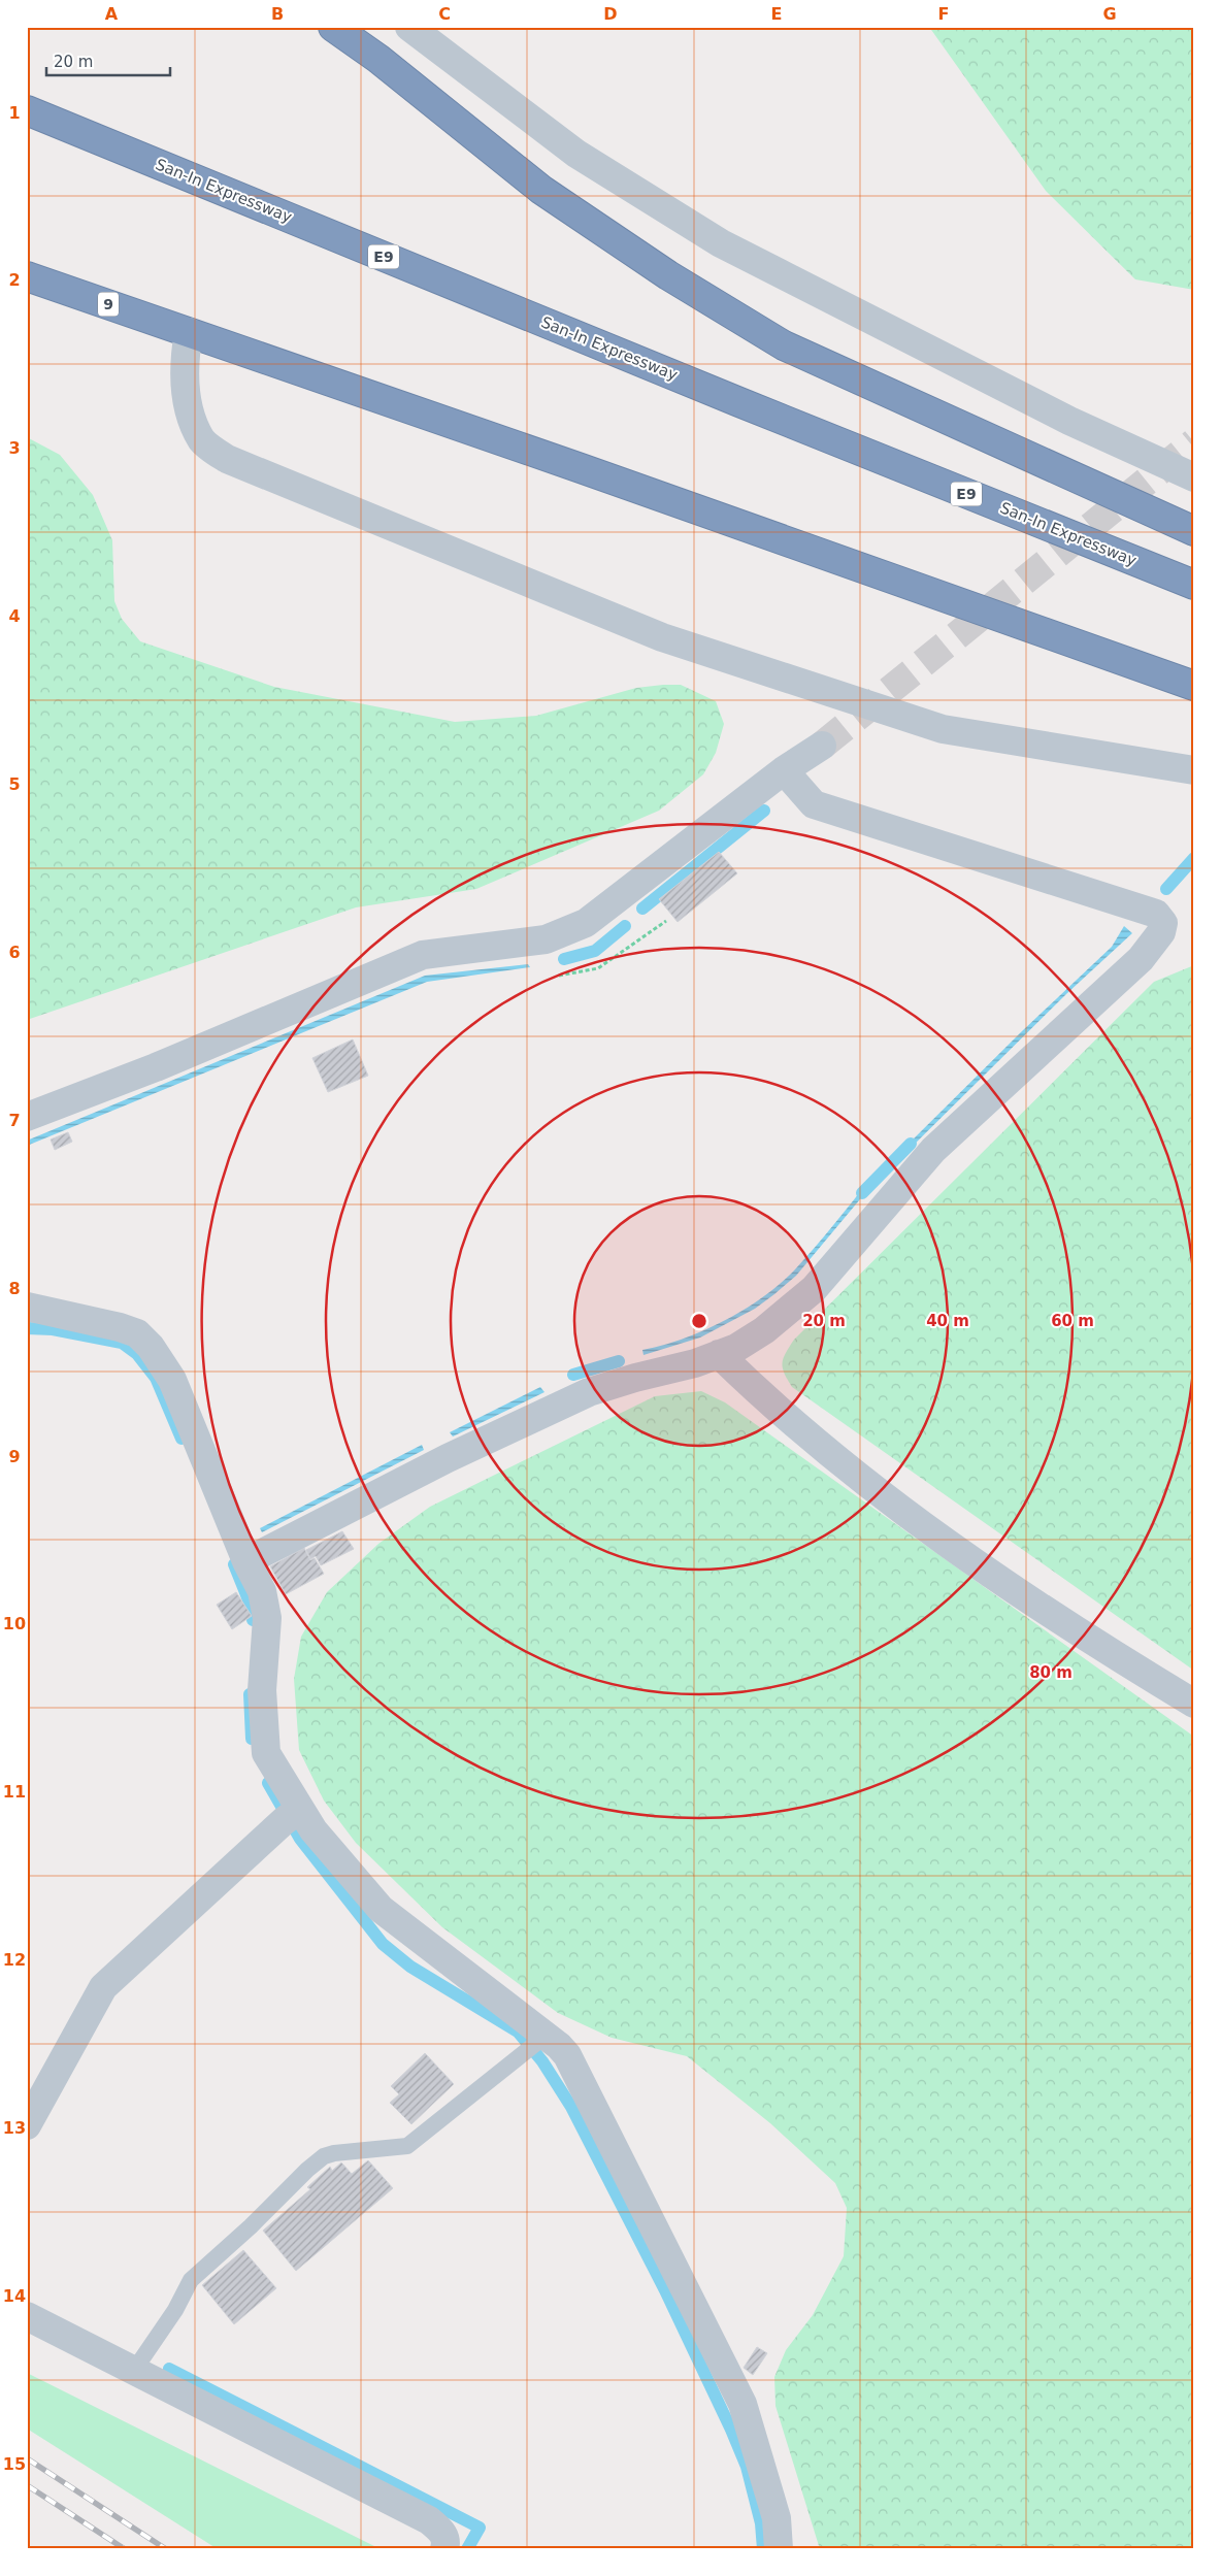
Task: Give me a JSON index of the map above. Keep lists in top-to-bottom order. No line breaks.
{"streets":{"highway":["San-In Expressway","E9","9"]},"scale_bar":"20 m","grid":{"columns":["A","B","C","D","E","F","G"],"rows":["1","2","3","4","5","6","7","8","9","10","11","12","13","14","15"]},"rings":["20 m","40 m","60 m","80 m"]}
